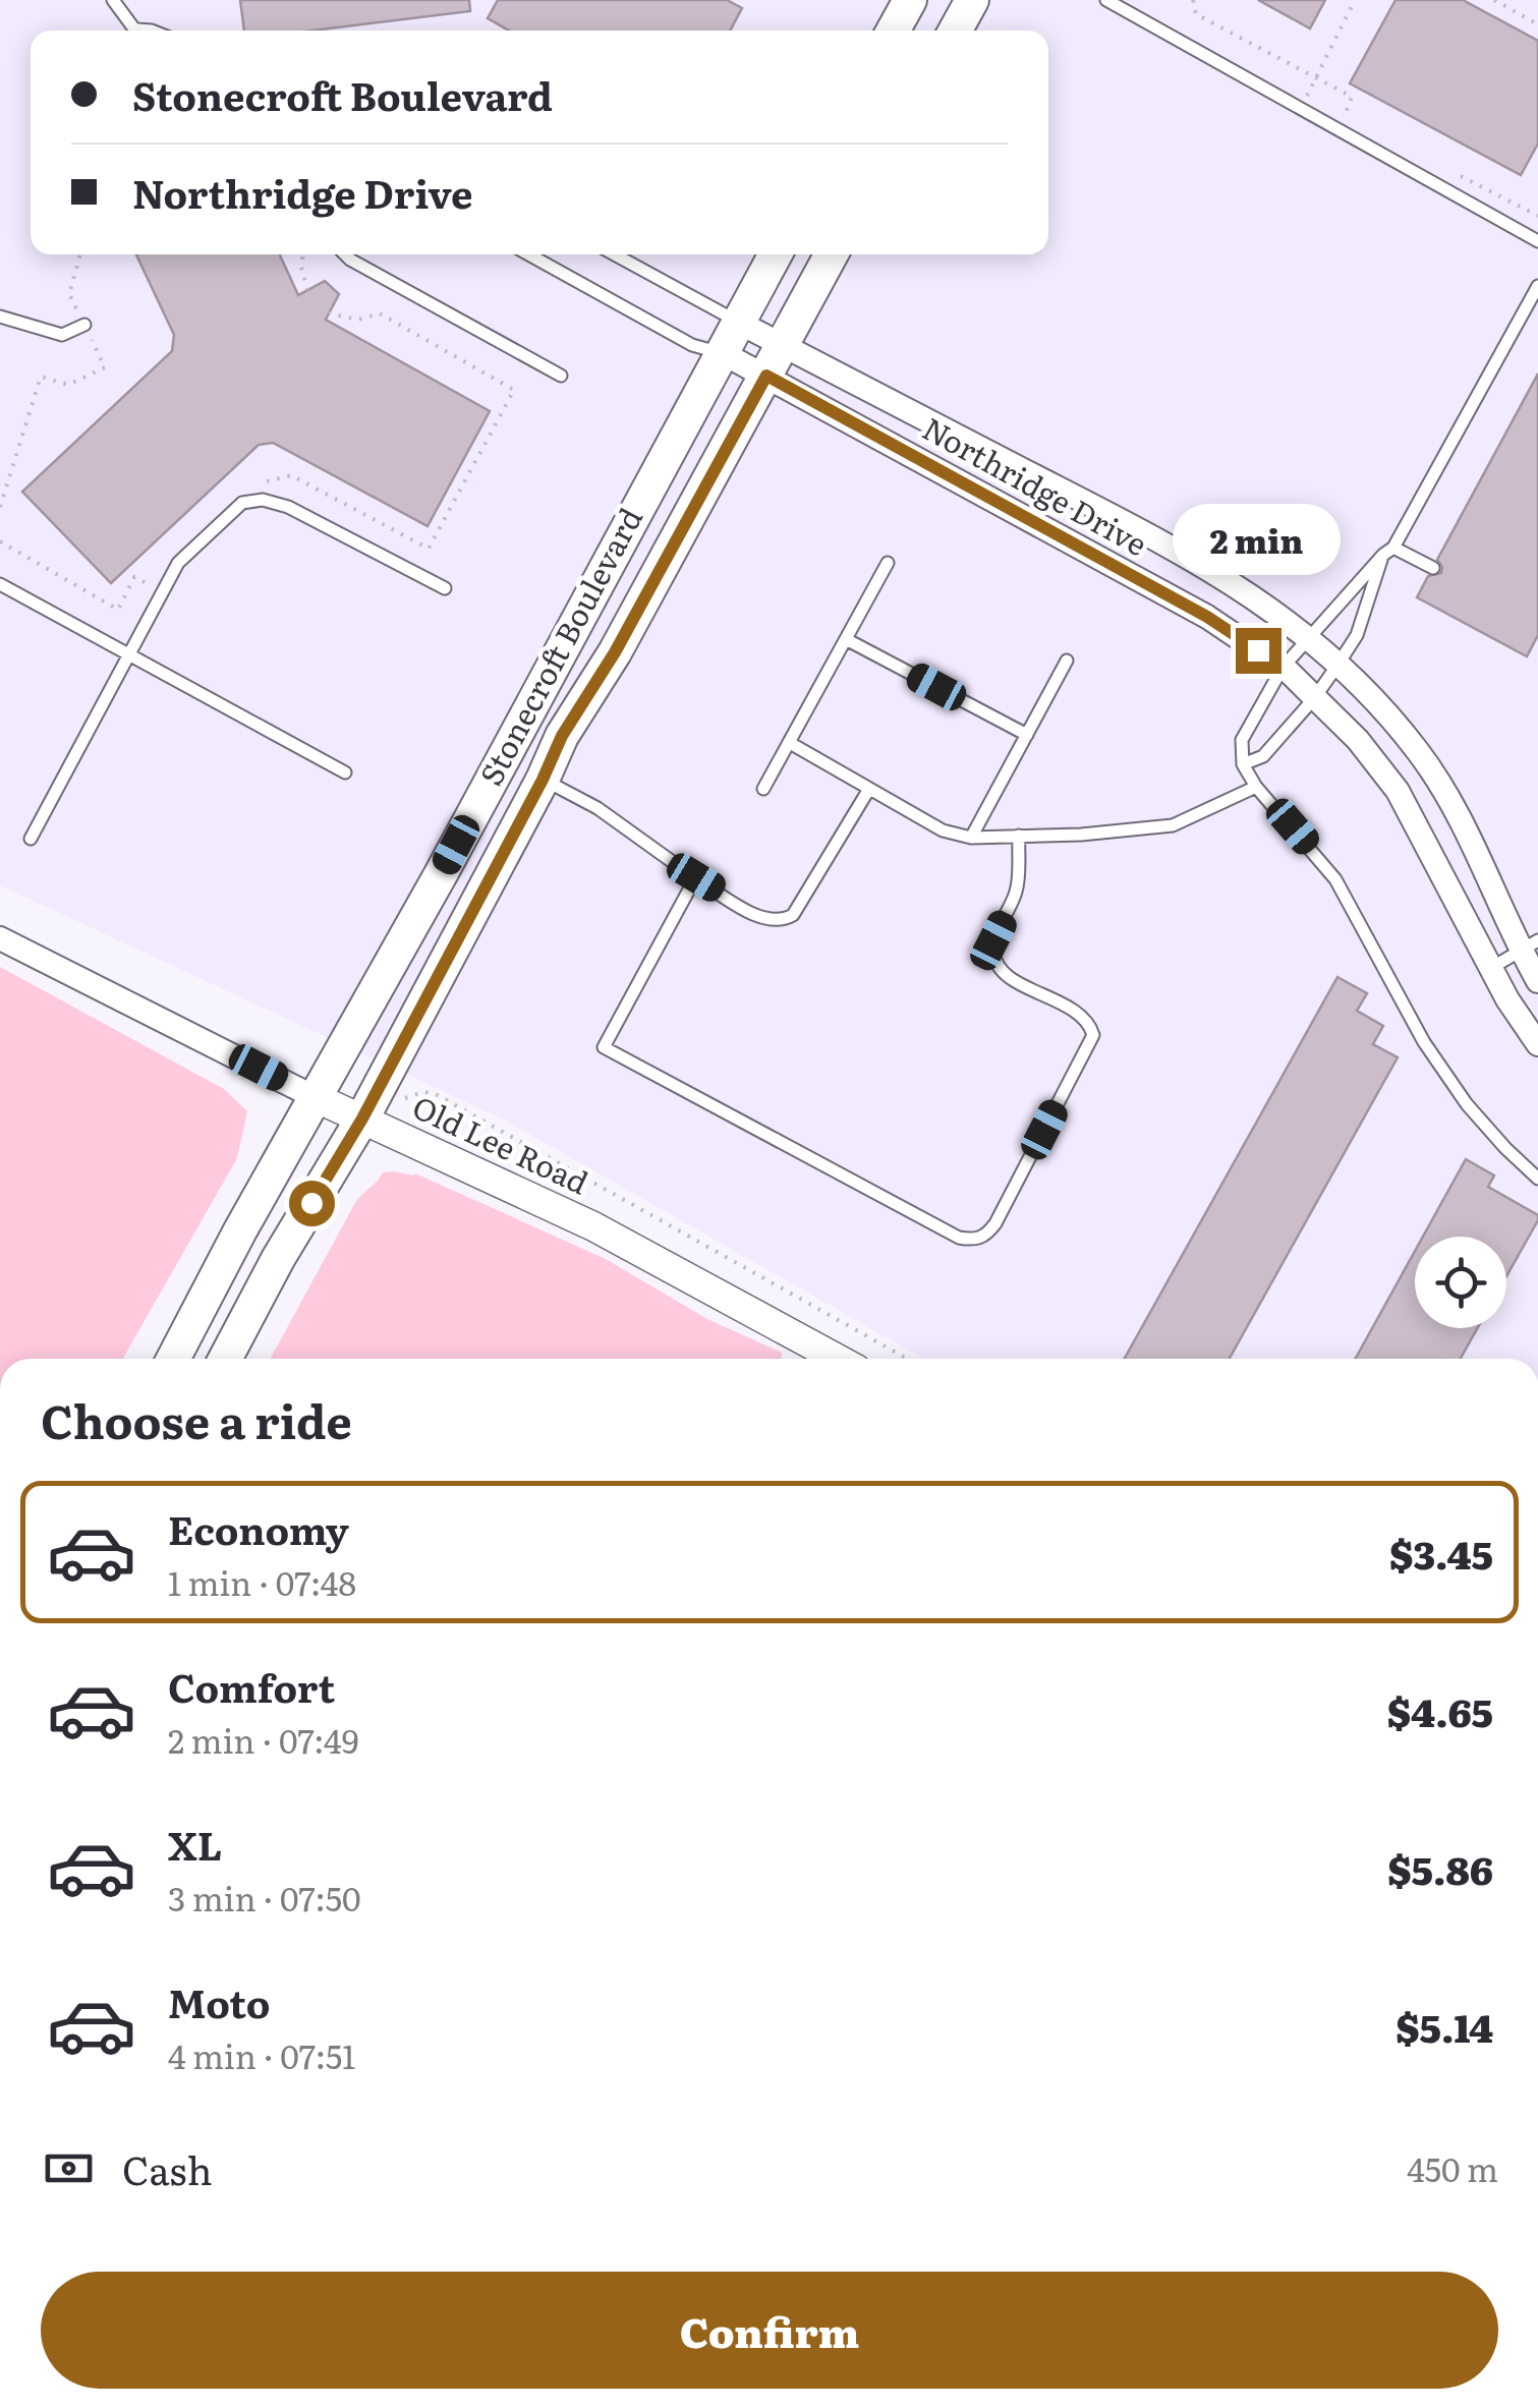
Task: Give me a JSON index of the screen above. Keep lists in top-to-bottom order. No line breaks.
{"streets":{"main road":["Stonecroft Boulevard"],"street":["Northridge Drive","Old Lee Road"]},"crossings":[["Northridge Drive","Stonecroft Boulevard"],["Stonecroft Boulevard","Old Lee Road"]],"page":{"banner":["Stonecroft Boulevard","Northridge Drive"],"bubble":"2 min","heading":"Choose a ride","list":[{"name":"Economy","note":"1 min · 07:48","value":"$3.45"},{"name":"Comfort","note":"2 min · 07:49","value":"$4.65"},{"name":"XL","note":"3 min · 07:50","value":"$5.86"},{"name":"Moto","note":"4 min · 07:51","value":"$5.14"}],"pay":["Cash","450 m"],"buttons":"Confirm"}}
